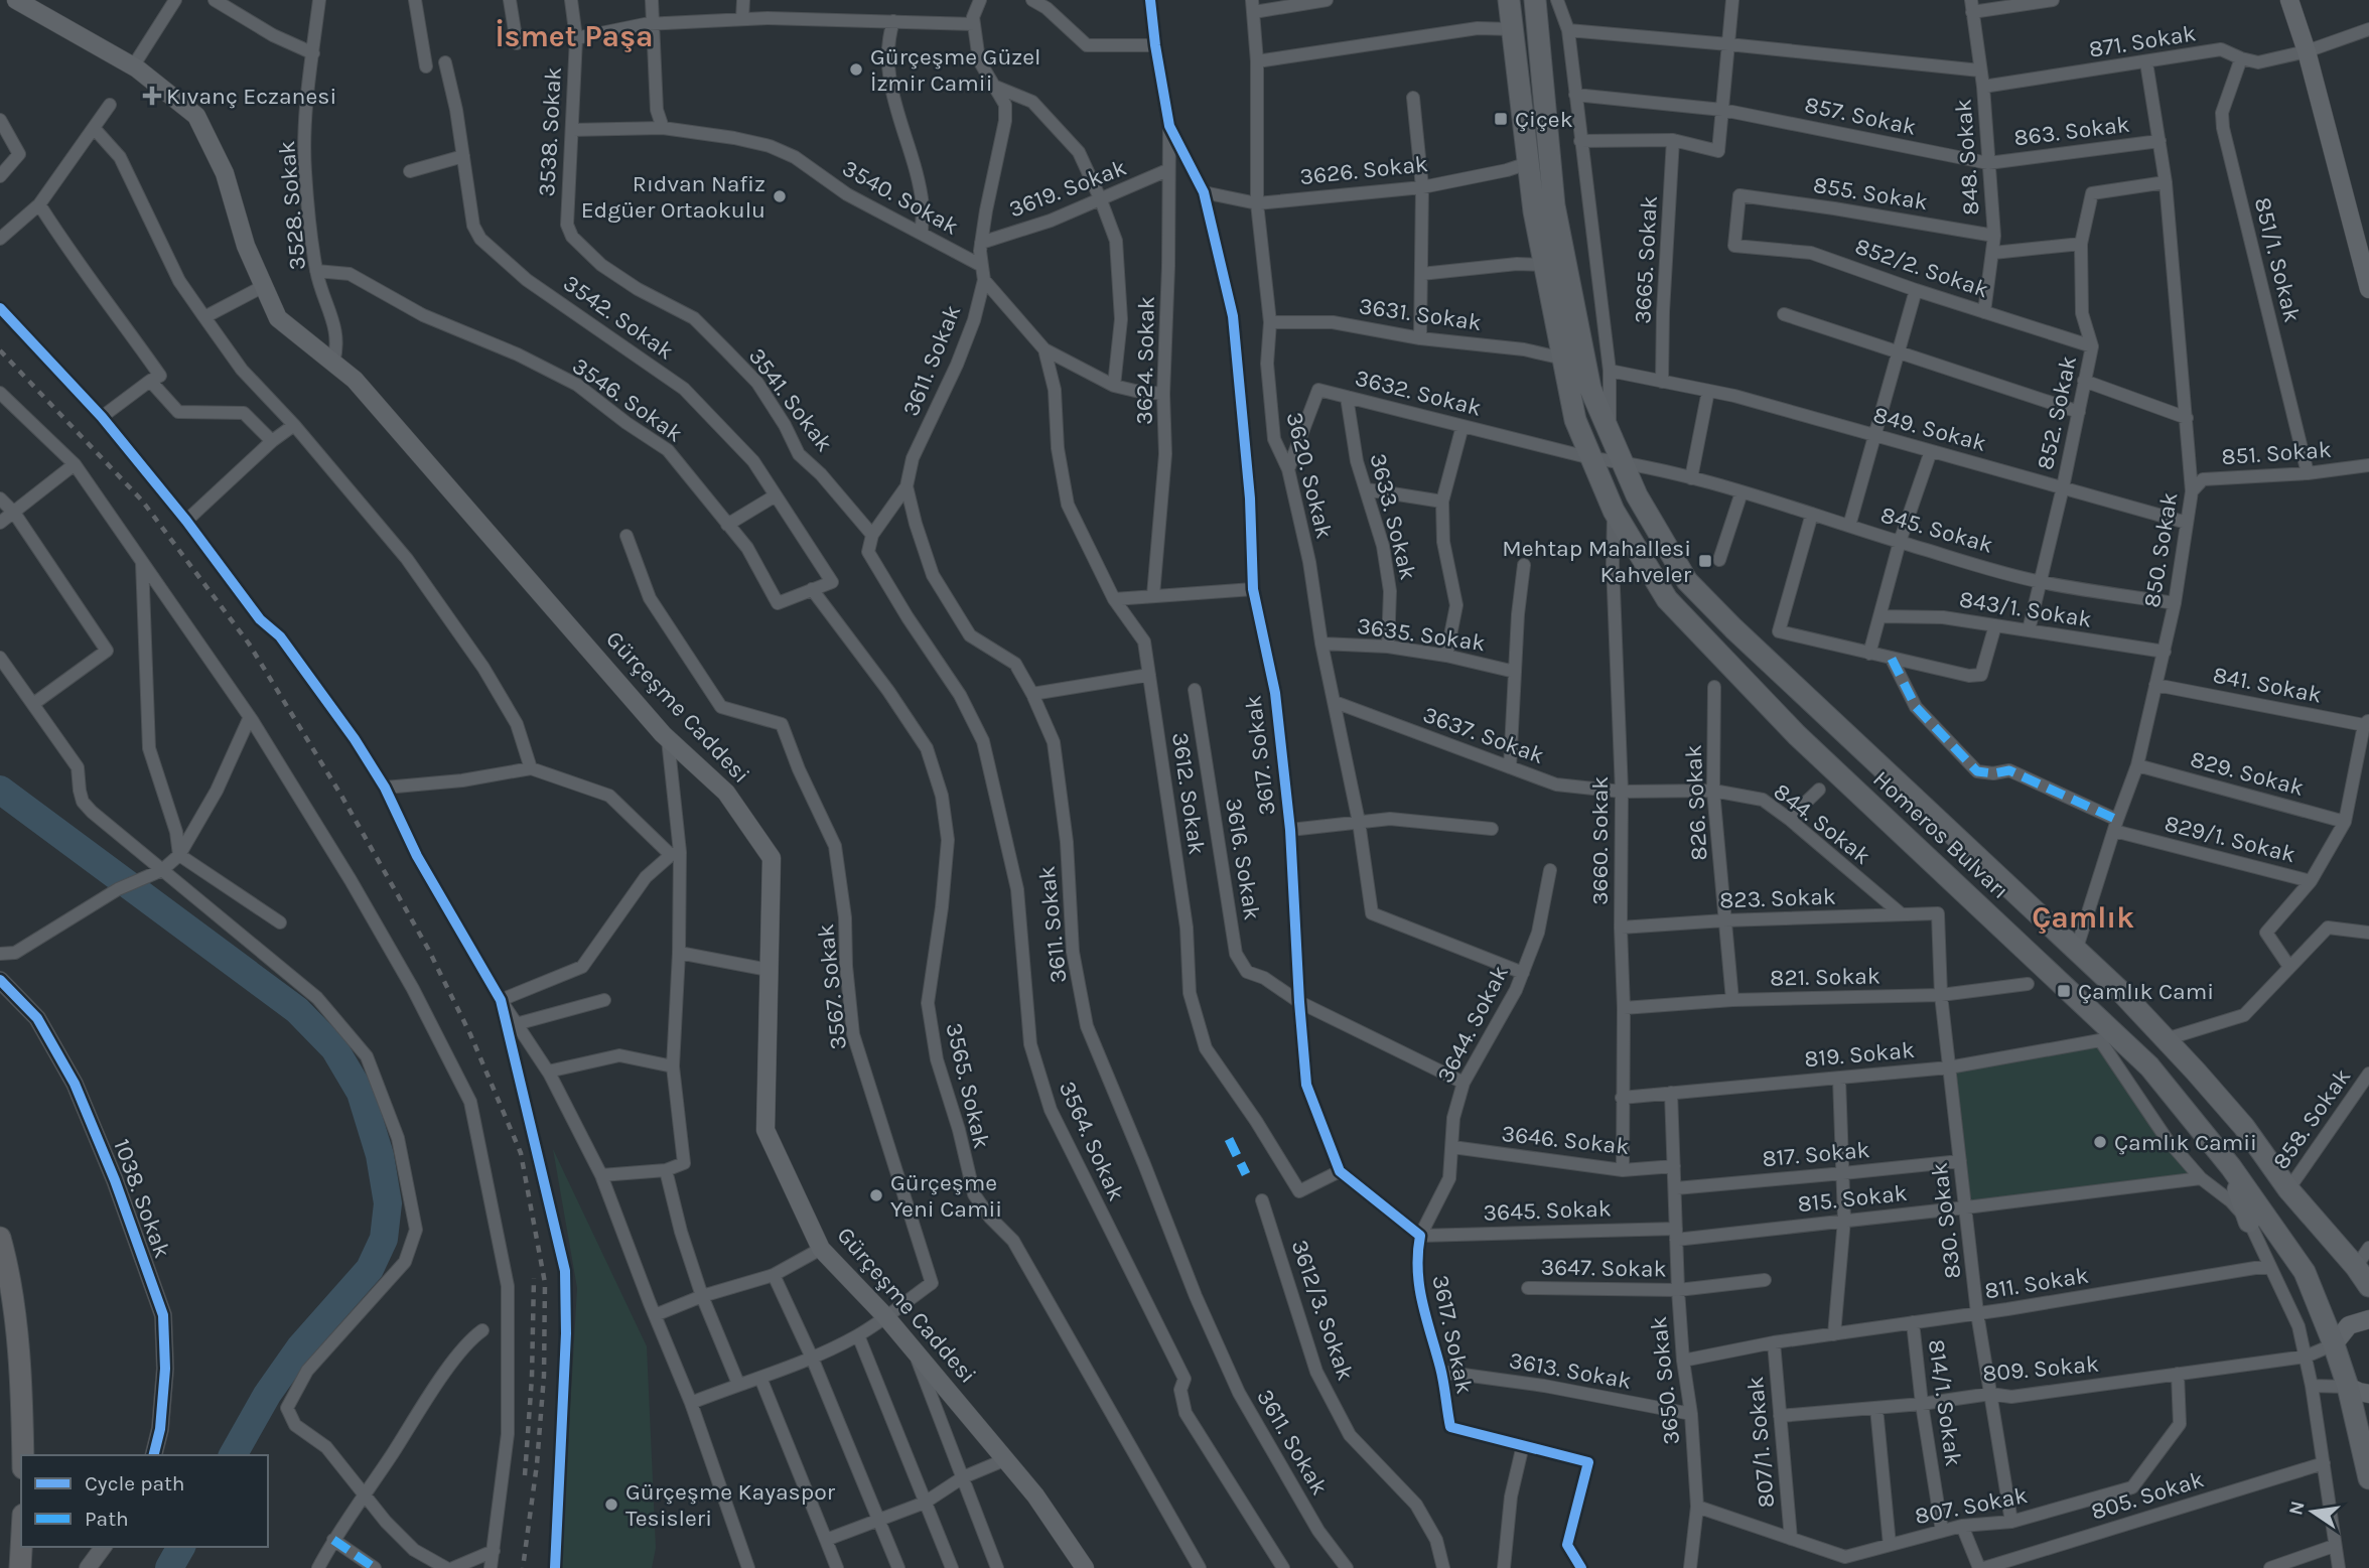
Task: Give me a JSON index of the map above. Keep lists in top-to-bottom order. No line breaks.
{"streets":{"main road":["Gürçeşme Caddesi","Homeros Bulvarı"],"street":["871. Sokak","857. Sokak","863. Sokak","3538. Sokak","848. Sokak","3626. Sokak","3619. Sokak","855. Sokak","3540. Sokak","3528. Sokak","3665. Sokak","851/1. Sokak","852/2. Sokak","3631. Sokak","3542. Sokak","3611. Sokak","3624. Sokak","3632. Sokak","3546. Sokak","3541. Sokak","852. Sokak","849. Sokak","851. Sokak","3620. Sokak","3633. Sokak","845. Sokak","850. Sokak","843/1. Sokak","3635. Sokak","841. Sokak","3637. Sokak","3617. Sokak","829. Sokak","3612. Sokak","826. Sokak","844. Sokak","829/1. Sokak","3660. Sokak","3616. Sokak","823. Sokak","821. Sokak","3567. Sokak","3644. Sokak","819. Sokak","3565. Sokak","858. Sokak","3646. Sokak","3564. Sokak","817. Sokak","1038. Sokak","815. Sokak","3645. Sokak","830. Sokak","3647. Sokak","811. Sokak","3612/3. Sokak","809. Sokak","3613. Sokak","3650. Sokak","814/1. Sokak","807/1. Sokak","805. Sokak","807. Sokak"]},"crossings":[["871. Sokak","848. Sokak"],["871. Sokak","851/1. Sokak"],["871. Sokak","850. Sokak"],["857. Sokak","863. Sokak"],["857. Sokak","848. Sokak"],["863. Sokak","848. Sokak"],["863. Sokak","850. Sokak"],["3538. Sokak","3540. Sokak"],["3538. Sokak","3541. Sokak"],["848. Sokak","855. Sokak"],["848. Sokak","852/2. Sokak"],["3626. Sokak","3620. Sokak"],["3626. Sokak","3617. Sokak"],["3626. Sokak","Homeros Bulvarı"],["3619. Sokak","3624. Sokak"],["855. Sokak","852/2. Sokak"],["3528. Sokak","3546. Sokak"],["3528. Sokak","Gürçeşme Caddesi"],["3665. Sokak","849. Sokak"],["851/1. Sokak","851. Sokak"],["852/2. Sokak","852. Sokak"],["3631. Sokak","3620. Sokak"],["3631. Sokak","Homeros Bulvarı"],["3542. Sokak","3546. Sokak"],["3542. Sokak","3565. Sokak"],["3624. Sokak","3617. Sokak"],["3632. Sokak","3620. Sokak"],["3632. Sokak","3633. Sokak"],["3632. Sokak","845. Sokak"],["3632. Sokak","Homeros Bulvarı"],["3546. Sokak","3565. Sokak"],["3541. Sokak","3564. Sokak"],["852. Sokak","849. Sokak"],["852. Sokak","845. Sokak"],["852. Sokak","850. Sokak"],["852. Sokak","843/1. Sokak"],["849. Sokak","850. Sokak"],["851. Sokak","850. Sokak"],["3620. Sokak","3635. Sokak"],["3620. Sokak","3637. Sokak"],["3620. Sokak","3644. Sokak"],["3633. Sokak","3635. Sokak"],["845. Sokak","850. Sokak"],["845. Sokak","Homeros Bulvarı"],["850. Sokak","843/1. Sokak"],["850. Sokak","841. Sokak"],["850. Sokak","829. Sokak"],["850. Sokak","Homeros Bulvarı"],["850. Sokak","829/1. Sokak"],["841. Sokak","829/1. Sokak"],["Gürçeşme Caddesi","3567. Sokak"],["3637. Sokak","844. Sokak"],["3637. Sokak","3660. Sokak"],["3617. Sokak","3612. Sokak"],["3617. Sokak","3616. Sokak"],["3617. Sokak","3644. Sokak"],["3617. Sokak","3645. Sokak"],["3617. Sokak","3613. Sokak"],["829. Sokak","829/1. Sokak"],["826. Sokak","844. Sokak"],["826. Sokak","823. Sokak"],["826. Sokak","821. Sokak"],["844. Sokak","3660. Sokak"],["844. Sokak","823. Sokak"],["Homeros Bulvarı","3660. Sokak"],["Homeros Bulvarı","858. Sokak"],["Homeros Bulvarı","809. Sokak"],["3660. Sokak","823. Sokak"],["3660. Sokak","821. Sokak"],["3660. Sokak","819. Sokak"],["3660. Sokak","3646. Sokak"],["3616. Sokak","3644. Sokak"],["823. Sokak","830. Sokak"],["821. Sokak","830. Sokak"],["3644. Sokak","3646. Sokak"],["3644. Sokak","3645. Sokak"],["819. Sokak","830. Sokak"],["819. Sokak","3650. Sokak"],["3646. Sokak","3650. Sokak"],["817. Sokak","830. Sokak"],["817. Sokak","3650. Sokak"],["815. Sokak","3645. Sokak"],["815. Sokak","830. Sokak"],["815. Sokak","3650. Sokak"],["3645. Sokak","3650. Sokak"],["830. Sokak","811. Sokak"],["830. Sokak","809. Sokak"],["830. Sokak","807. Sokak"],["3647. Sokak","3650. Sokak"],["811. Sokak","3650. Sokak"],["811. Sokak","814/1. Sokak"],["811. Sokak","807/1. Sokak"],["809. Sokak","814/1. Sokak"],["809. Sokak","807/1. Sokak"],["809. Sokak","807. Sokak"],["3613. Sokak","3650. Sokak"],["3650. Sokak","807. Sokak"],["814/1. Sokak","807. Sokak"],["807/1. Sokak","807. Sokak"]],"districts":["İsmet Paşa","Çamlık"],"places":{"other":["Gürçeşme Güzel İzmir Camii","Rıdvan Nafiz Edgüer Ortaokulu","Çamlık Camii","Gürçeşme Yeni Camii","Gürçeşme Kayaspor Tesisleri"],"health":["Kıvanç Eczanesi"],"transit":["Çiçek","Mehtap Mahallesi Kahveler","Çamlık Cami"]},"legend":["Cycle path","Path"],"north":"left"}
